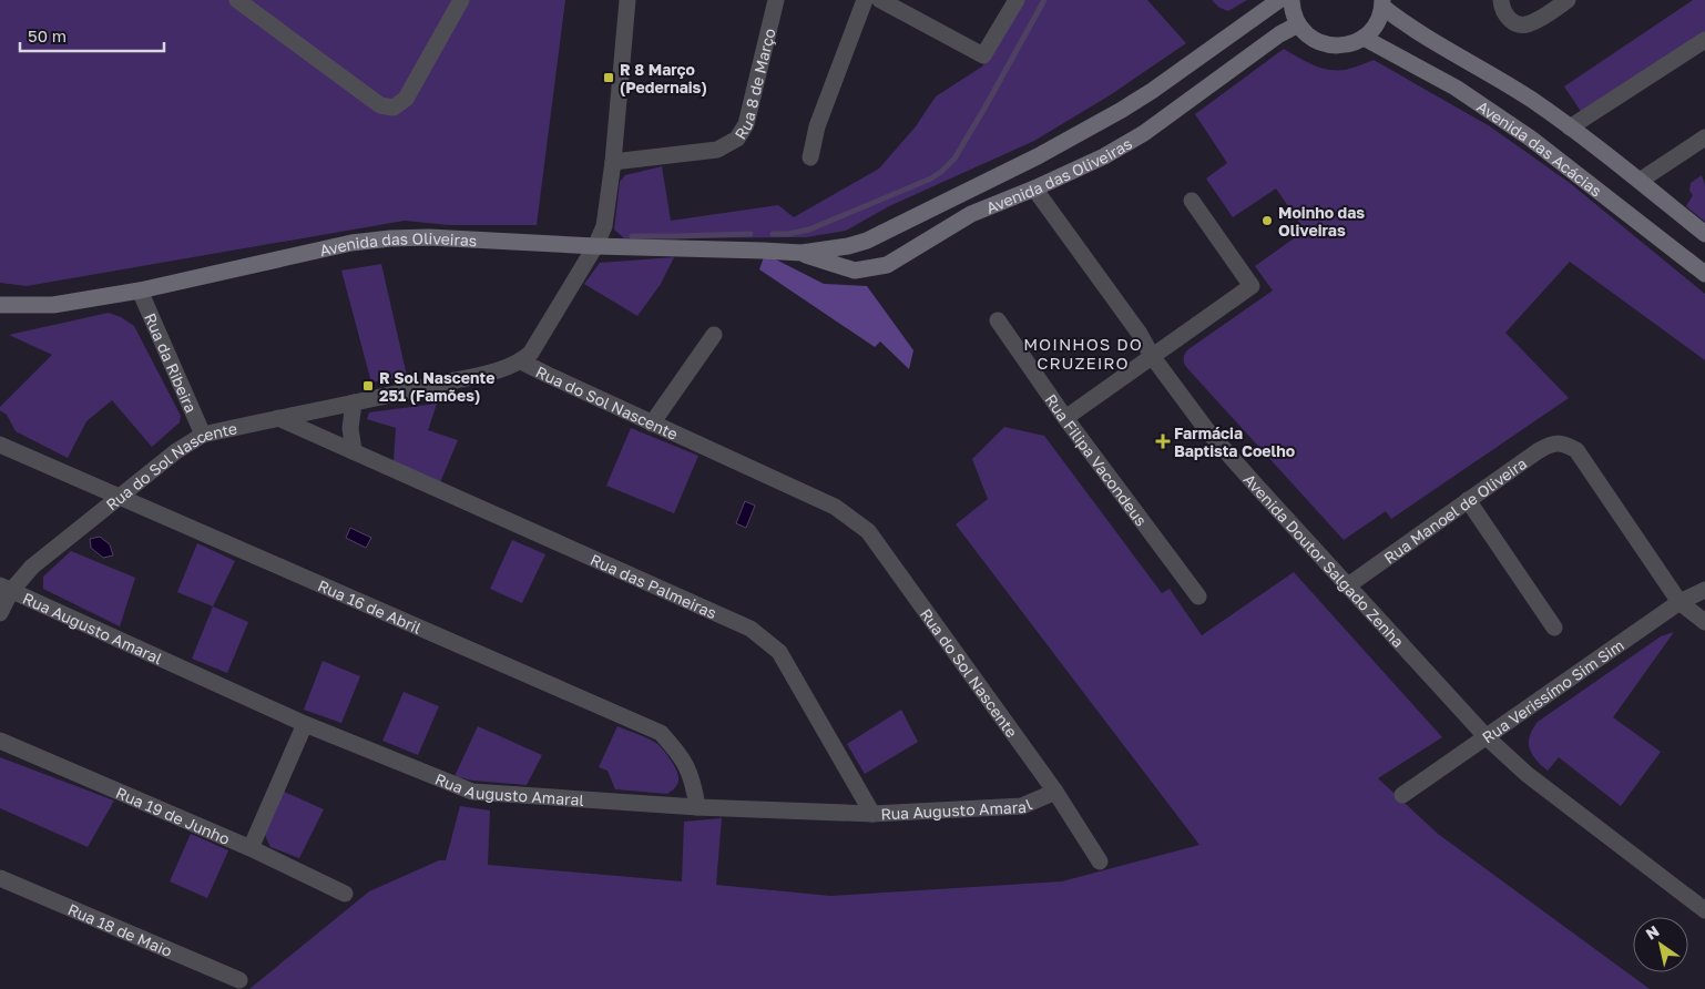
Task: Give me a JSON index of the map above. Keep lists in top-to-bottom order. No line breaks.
{"streets":{"street":["Rua 8 de Março","Avenida das Acácias","Avenida das Oliveiras","Rua da Ribeira","Rua do Sol Nascente","Rua Filipa Vacondeus","Rua Manoel de Oliveira","Avenida Doutor Salgado Zenha","Rua das Palmeiras","Rua 16 de Abril","Rua Augusto Amaral","Rua Verissímo Sim Sim","Rua 19 de Junho","Rua 18 de Maio"]},"crossings":[["Avenida das Oliveiras","Rua da Ribeira"],["Avenida das Oliveiras","Avenida Doutor Salgado Zenha"],["Rua da Ribeira","Rua do Sol Nascente"],["Rua do Sol Nascente","Rua das Palmeiras"],["Rua do Sol Nascente","Rua 16 de Abril"],["Rua do Sol Nascente","Rua Augusto Amaral"],["Rua Manoel de Oliveira","Avenida Doutor Salgado Zenha"],["Rua Manoel de Oliveira","Rua Verissímo Sim Sim"],["Avenida Doutor Salgado Zenha","Rua Verissímo Sim Sim"],["Rua das Palmeiras","Rua Augusto Amaral"],["Rua 16 de Abril","Rua Augusto Amaral"]],"districts":["MOINHOS DO CRUZEIRO"],"places":{"transit":["R 8 Março (Pedernais)","R Sol Nascente 251 (Famões)"],"other":["Moinho das Oliveiras"],"health":["Farmácia Baptista Coelho"]},"scale_bar":"50 m","north":"top left"}
